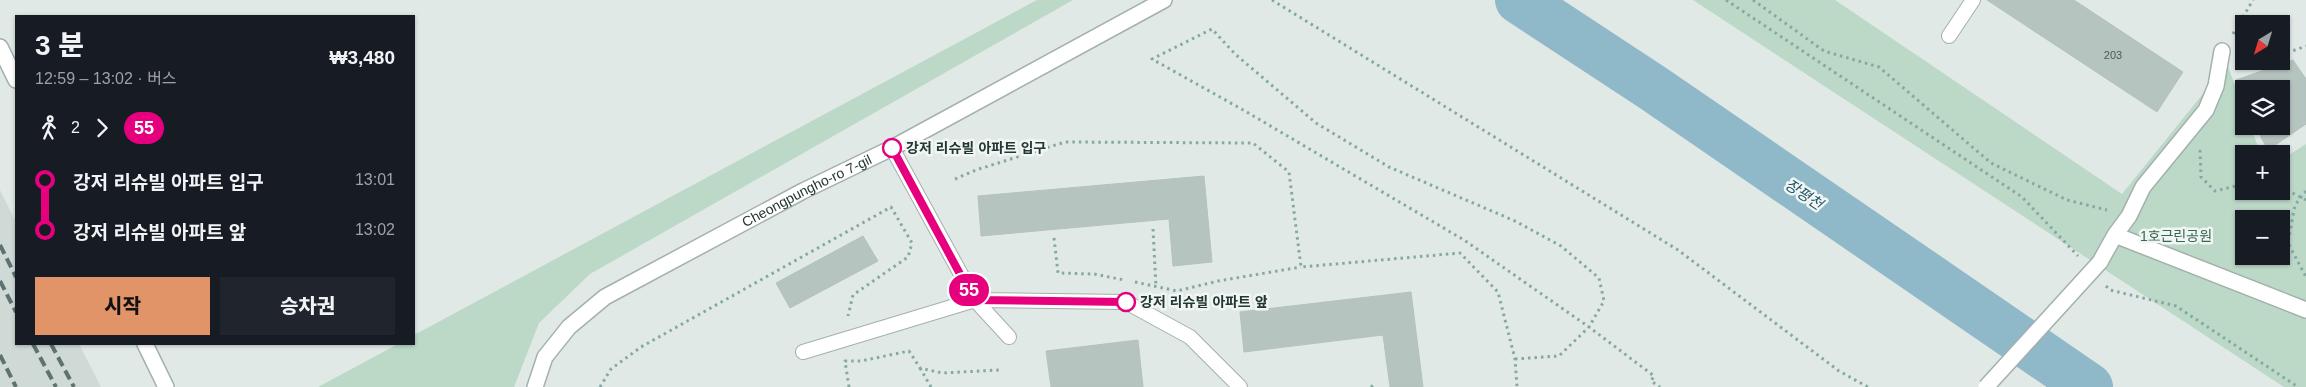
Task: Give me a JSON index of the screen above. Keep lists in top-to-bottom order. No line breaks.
{"streets":{"street":["Cheongpungho-ro 7-gil"]},"water":["장평천"],"parks":["1호근린공원"],"places":["강저 리슈빌 아파트 입구","강저 리슈빌 아파트 앞"],"lines":["bus line 55"],"house_numbers":["203"],"north":"bottom left","page":{"on_map":"55","map_buttons":["+","−"],"heading":["3 분","12:59 – 13:02 · 버스","₩3,480"],"legs":["2","55"],"list":[{"name":"강저 리슈빌 아파트 입구","value":"13:01"},{"name":"강저 리슈빌 아파트 앞","value":"13:02"}],"buttons":["시작","승차권"]}}
